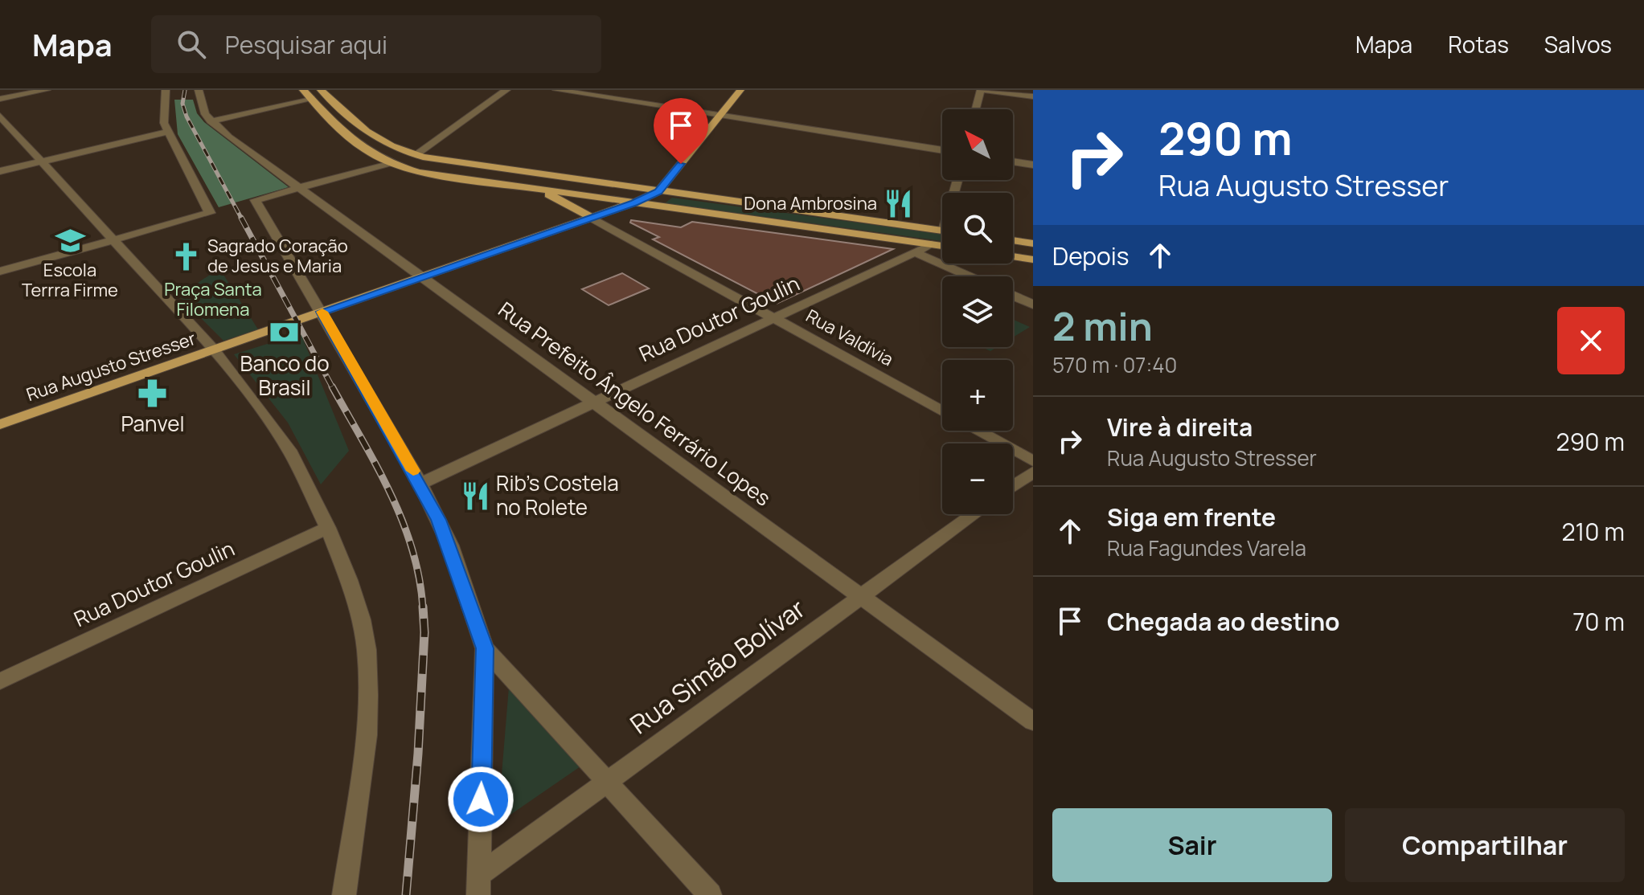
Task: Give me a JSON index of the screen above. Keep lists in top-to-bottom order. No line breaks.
{"streets":{"main road":["Rua Augusto Stresser"],"street":["Rua Doutor Goulin","Rua Valdívia","Rua Prefeito Ângelo Ferrário Lopes","Rua Simão Bolívar"]},"crossings":[["Rua Doutor Goulin","Rua Valdívia"],["Rua Doutor Goulin","Rua Prefeito Ângelo Ferrário Lopes"],["Rua Valdívia","Rua Augusto Stresser"],["Rua Augusto Stresser","Rua Prefeito Ângelo Ferrário Lopes"],["Rua Prefeito Ângelo Ferrário Lopes","Rua Simão Bolívar"]],"parks":["Praça Santa Filomena"],"places":{"restaurant":["Dona Ambrosina","Rib's Costela no Rolete"],"school or university":["Escola Terrra Firme"],"church":["Sagrado Coração de Jesus e Maria"],"bank":["Banco do Brasil"],"pharmacy":["Panvel"]},"north":"top left","page":{"header":"Mapa","search":"Pesquisar aqui","nav":["Mapa","Rotas","Salvos"],"turn":["290 m","Rua Augusto Stresser"],"map_buttons":["+","−"],"then":"Depois","heading":["2 min","570 m · 07:40"],"list":[{"name":"Vire à direita","note":"Rua Augusto Stresser","value":"290 m"},{"name":"Siga em frente","note":"Rua Fagundes Varela","value":"210 m"},{"name":"Chegada ao destino","value":"70 m"}],"buttons":["Sair","Compartilhar"]}}
